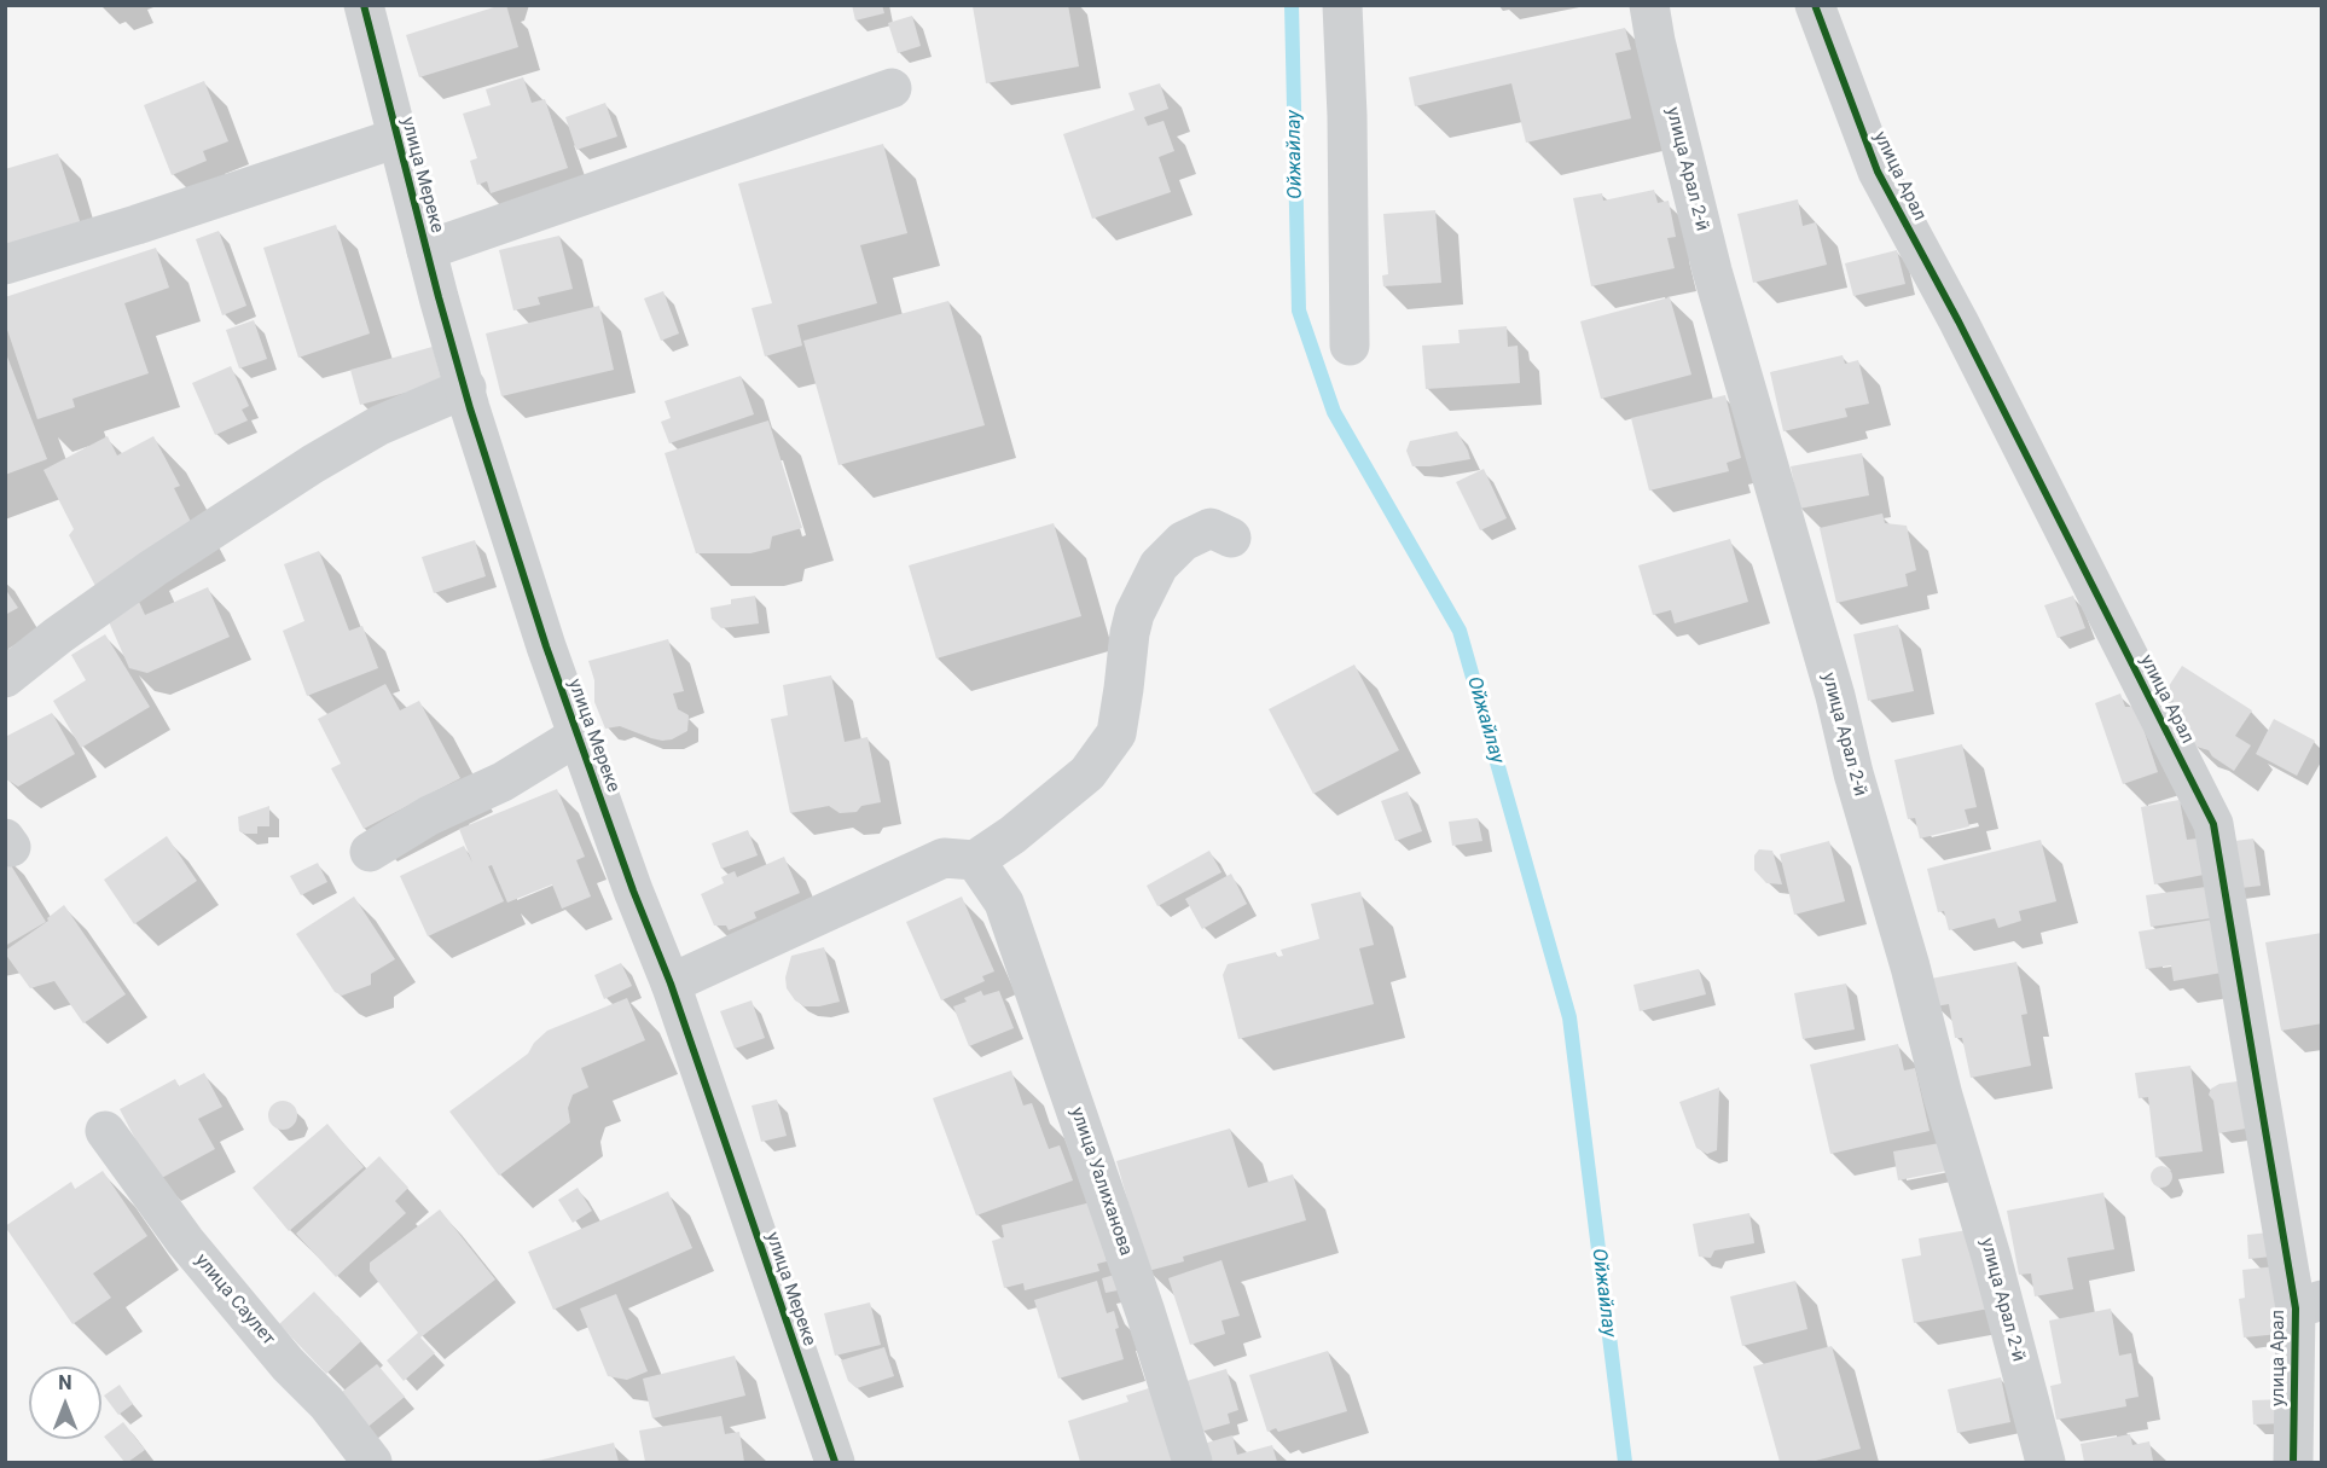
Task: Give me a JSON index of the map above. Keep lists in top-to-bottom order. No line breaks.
{"streets":{"street":["улица Арал 2-й","улица Мереке","улица Арал","улица Уалиханова","улица Саулет"]},"water":["Ойжайлау"],"north":"top"}
